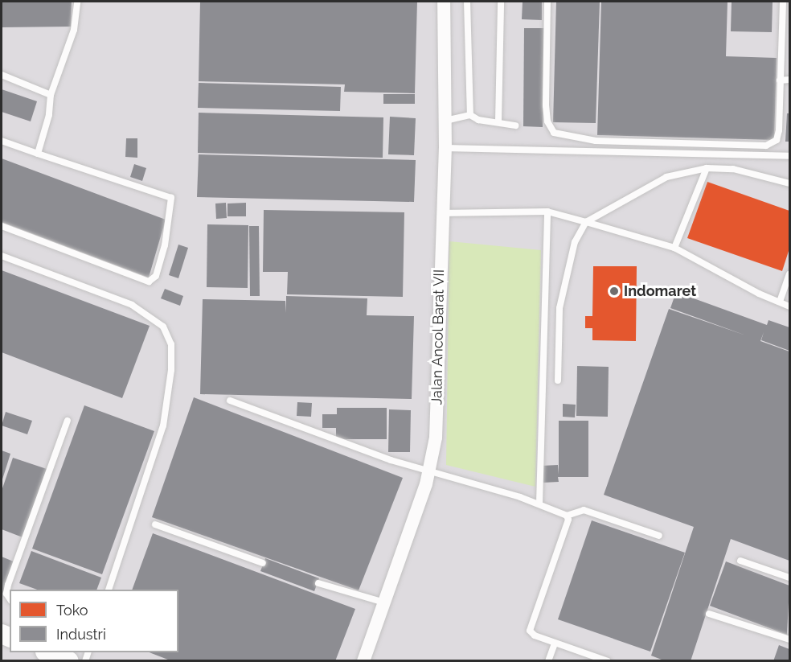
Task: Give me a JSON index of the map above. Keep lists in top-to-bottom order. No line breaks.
{"streets":{"street":["Jalan Ancol Barat VII"]},"places":["Indomaret"],"legend":["Toko","Industri"]}
